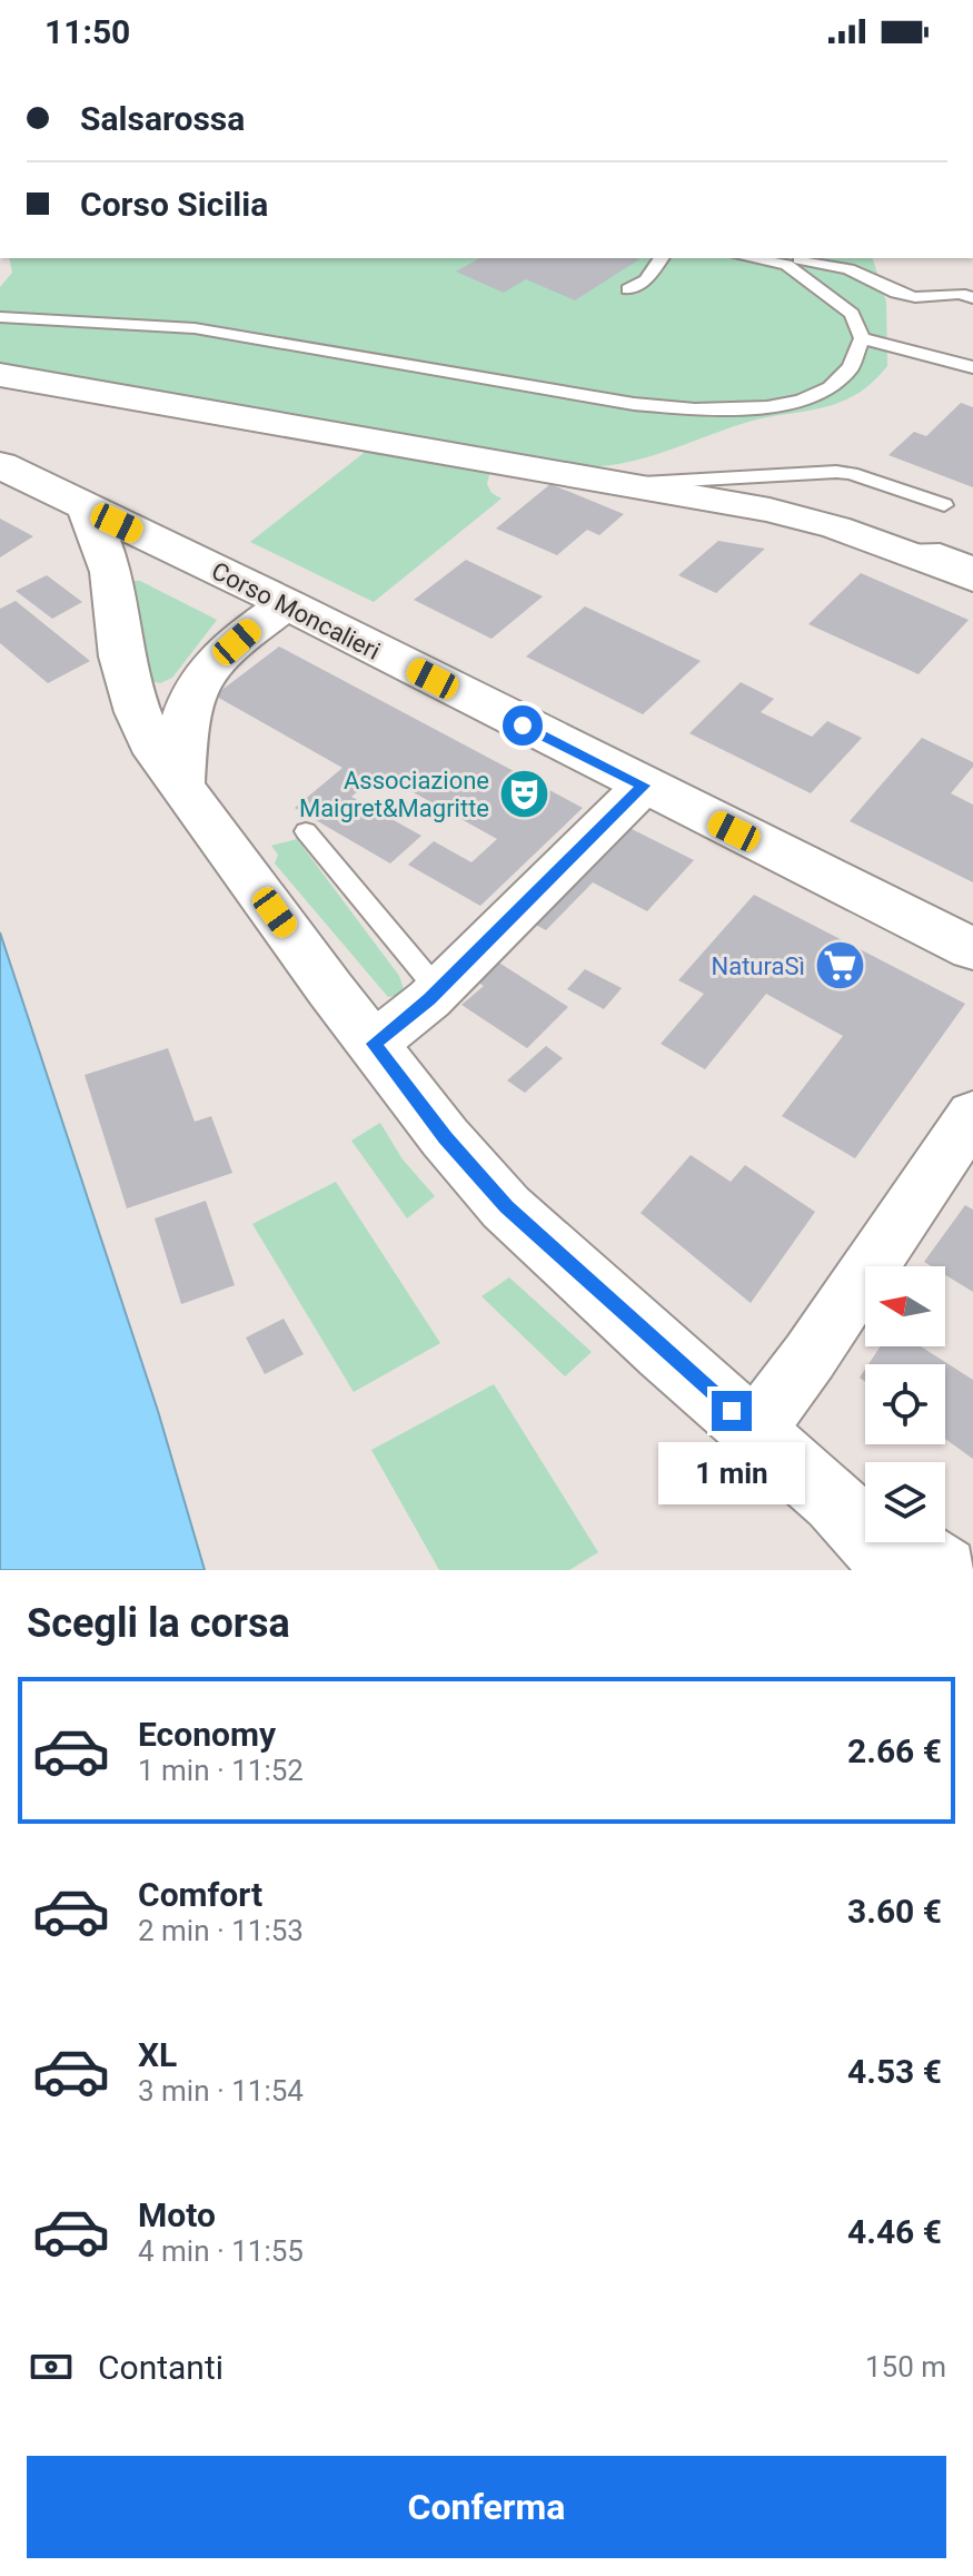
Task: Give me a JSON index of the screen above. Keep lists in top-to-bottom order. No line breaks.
{"streets":{"street":["Corso Moncalieri"]},"places":{"theatre":["Associazione Maigret&Magritte"],"supermarket":["NaturaSì"]},"north":"left","page":{"status":"11:50","banner":["Salsarossa","Corso Sicilia"],"bubble":"1 min","heading":"Scegli la corsa","list":[{"name":"Economy","note":"1 min · 11:52","value":"2.66 €"},{"name":"Comfort","note":"2 min · 11:53","value":"3.60 €"},{"name":"XL","note":"3 min · 11:54","value":"4.53 €"},{"name":"Moto","note":"4 min · 11:55","value":"4.46 €"}],"pay":["Contanti","150 m"],"buttons":"Conferma"}}
